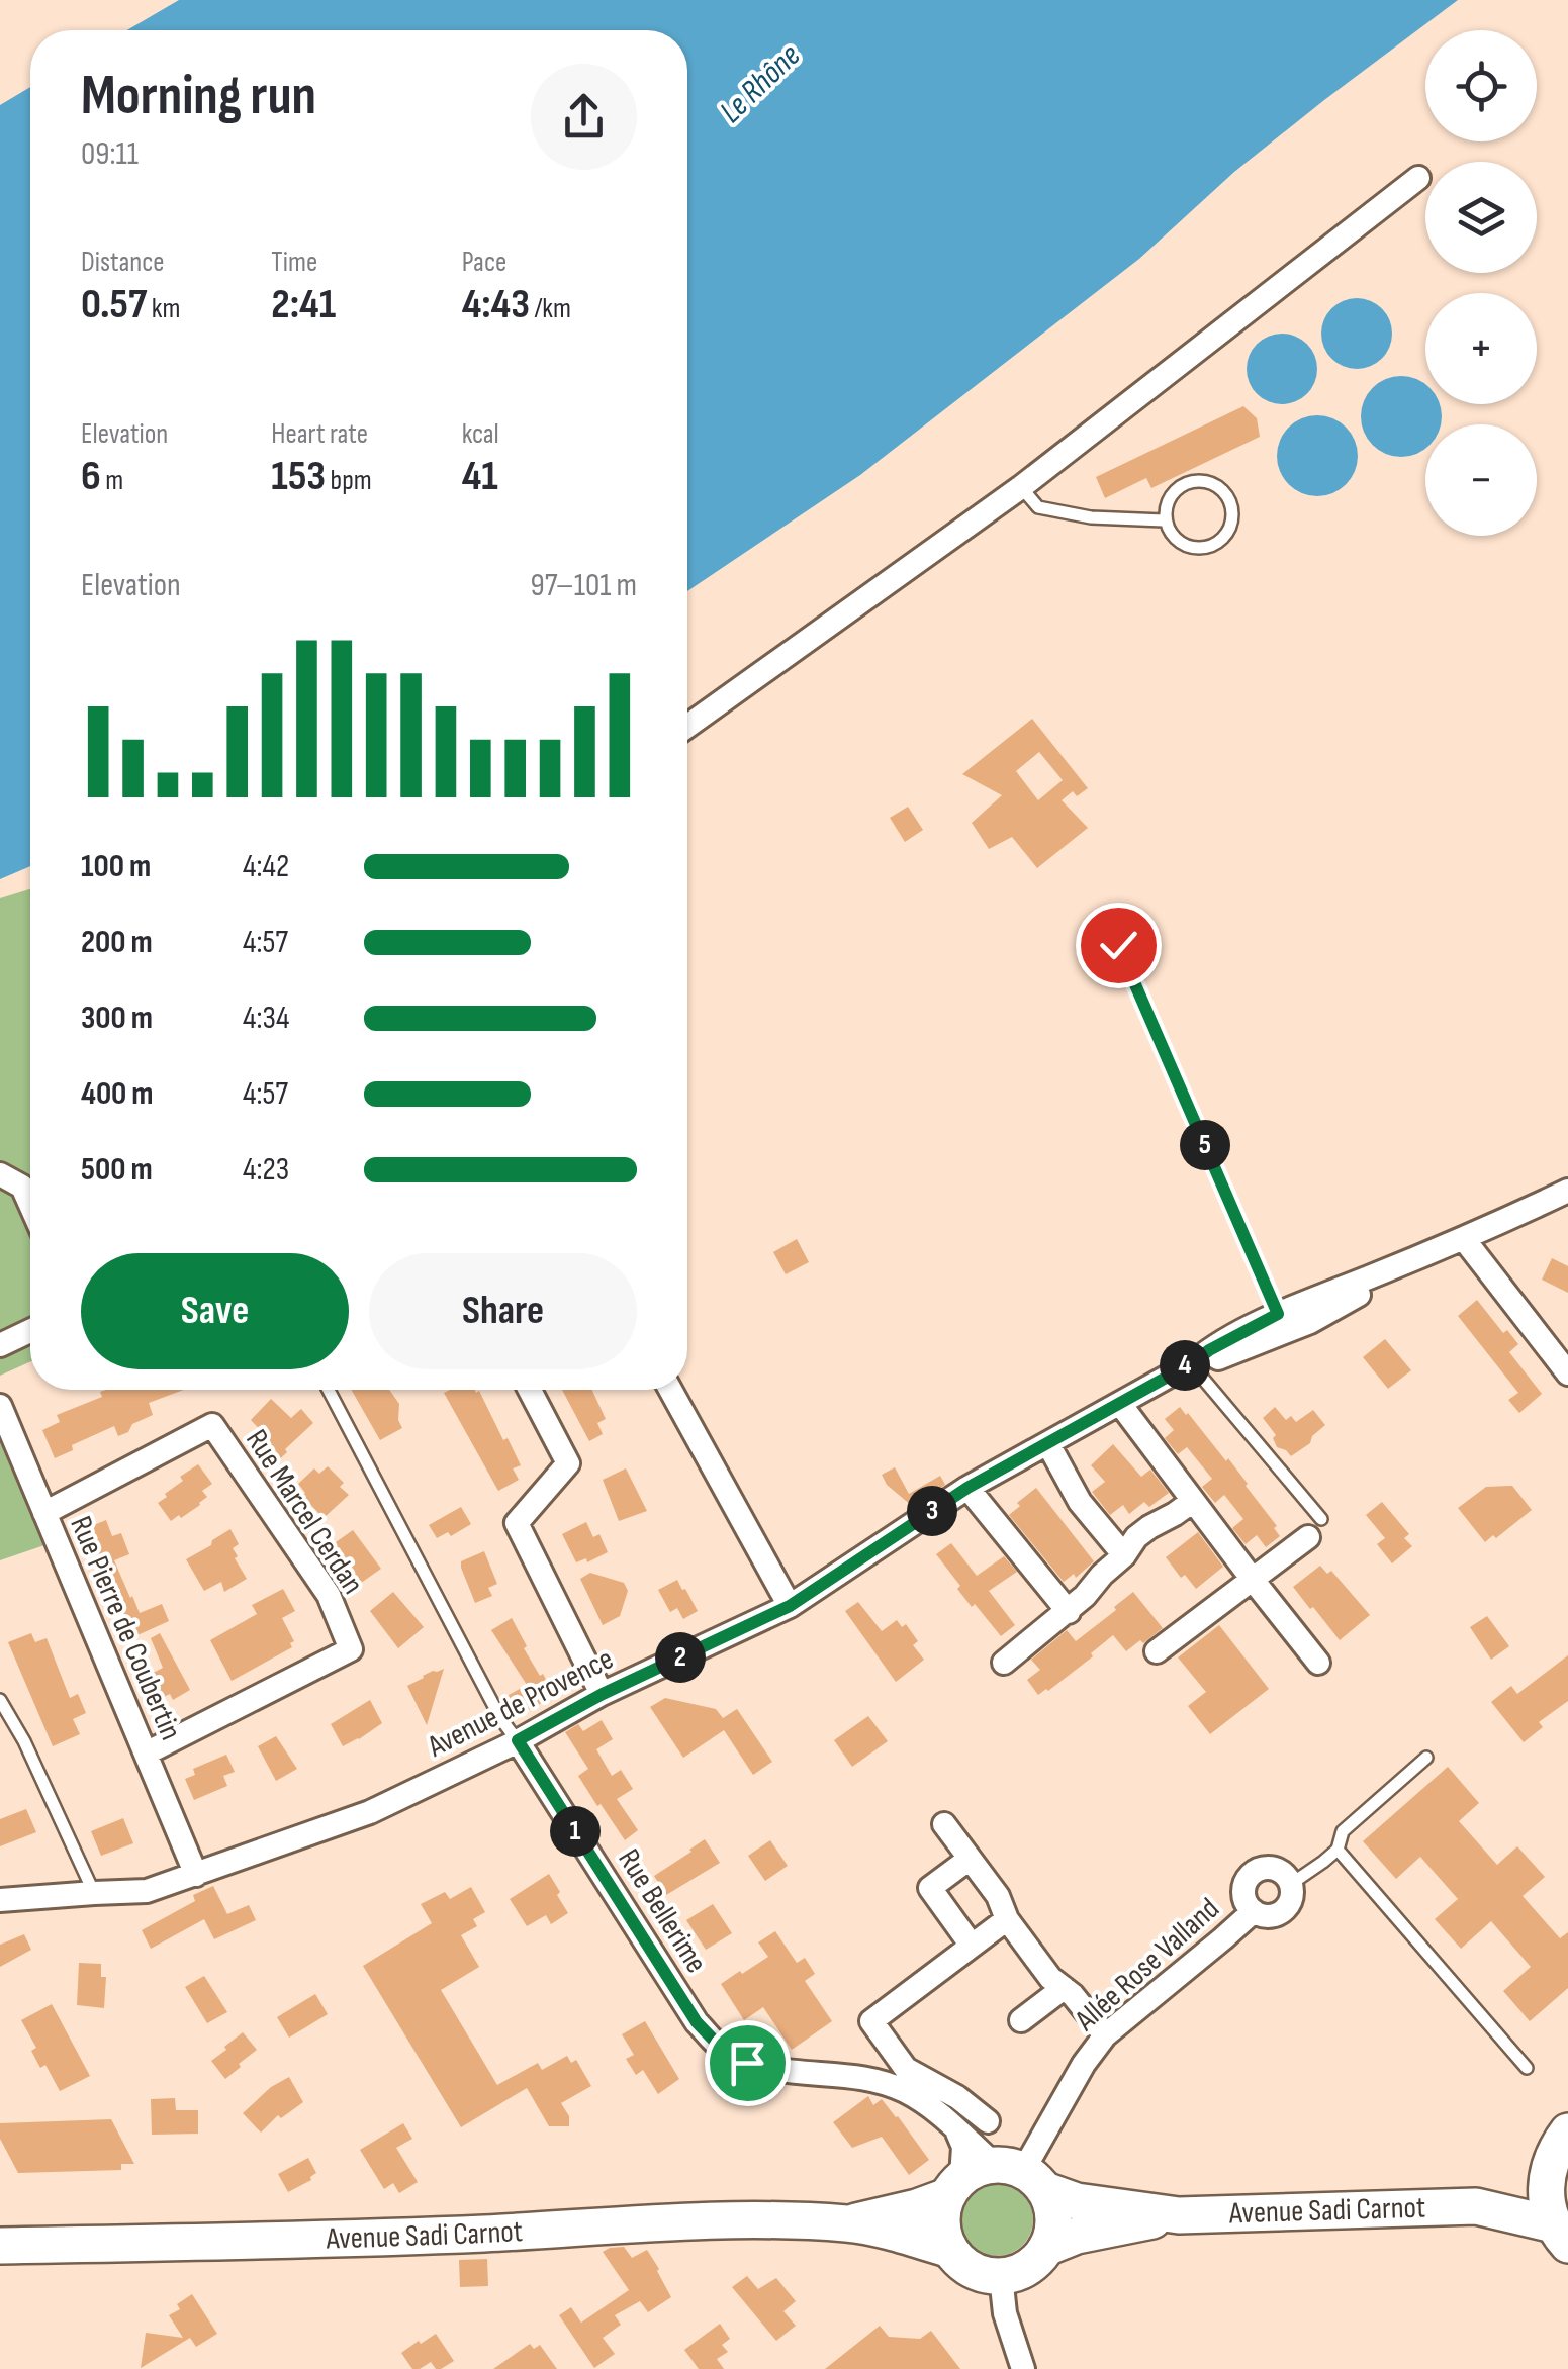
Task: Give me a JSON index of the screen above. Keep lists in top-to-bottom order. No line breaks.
{"streets":{"main road":["Avenue Sadi Carnot"],"street":["Rue Marcel Cerdan","Rue Pierre de Coubertin","Avenue de Provence","Rue Bellerime","Allée Rose Valland"]},"crossings":[["Rue Marcel Cerdan","Rue Pierre de Coubertin"],["Rue Pierre de Coubertin","Avenue de Provence"],["Avenue de Provence","Rue Bellerime"],["Rue Bellerime","Allée Rose Valland"],["Rue Bellerime","Avenue Sadi Carnot"],["Allée Rose Valland","Avenue Sadi Carnot"]],"water":["Le Rhône"],"page":{"map_buttons":["+","−"],"heading":["Morning run","09:11"],"stats":[["Distance","0.57 km"],["Time","2:41"],["Pace","4:43 /km"],["Elevation","6 m"],["Heart rate","153 bpm"],["kcal","41"]],"chart":["Elevation","97–101 m"],"list":[{"name":"100 m","note":"4:42"},{"name":"200 m","note":"4:57"},{"name":"300 m","note":"4:34"},{"name":"400 m","note":"4:57"},{"name":"500 m","note":"4:23"}],"pins":["5","4","3","2","1"],"buttons":["Save","Share"]}}
